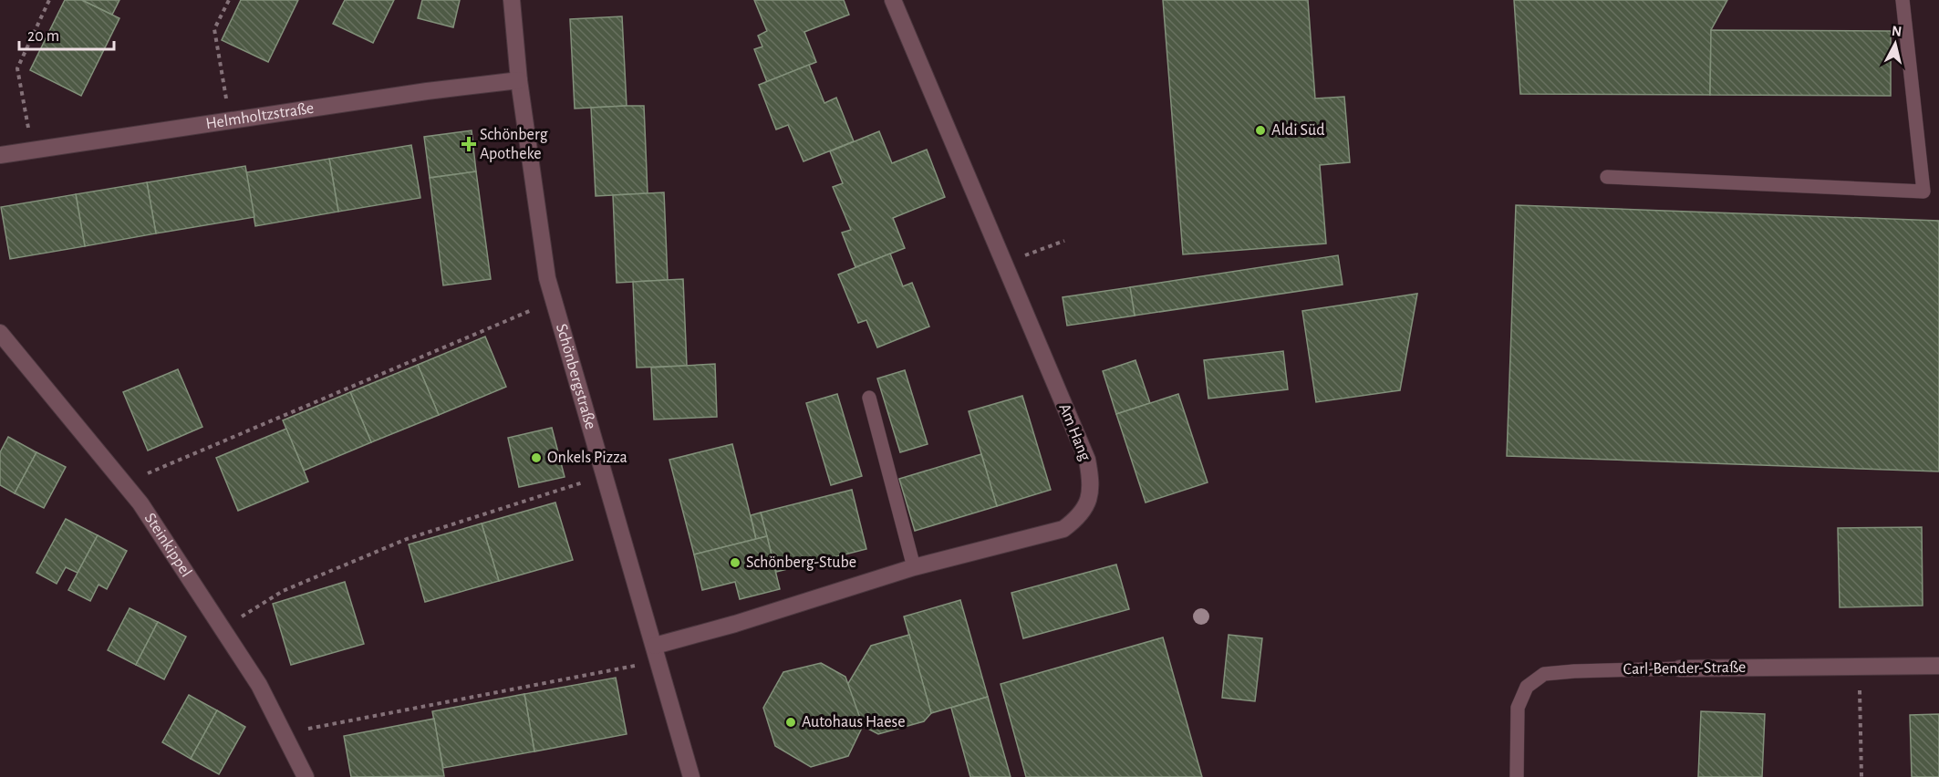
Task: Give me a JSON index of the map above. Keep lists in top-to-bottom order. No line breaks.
{"streets":{"street":["Helmholtzstraße","Schönbergstraße","Am Hang","Steinkippel","Carl-Bender-Straße"]},"crossings":[["Helmholtzstraße","Schönbergstraße"],["Schönbergstraße","Am Hang"]],"places":{"other":["Aldi Süd","Onkels Pizza","Schönberg-Stube","Autohaus Haese"],"health":["Schönberg Apotheke"]},"scale_bar":"20 m","north":"top"}
